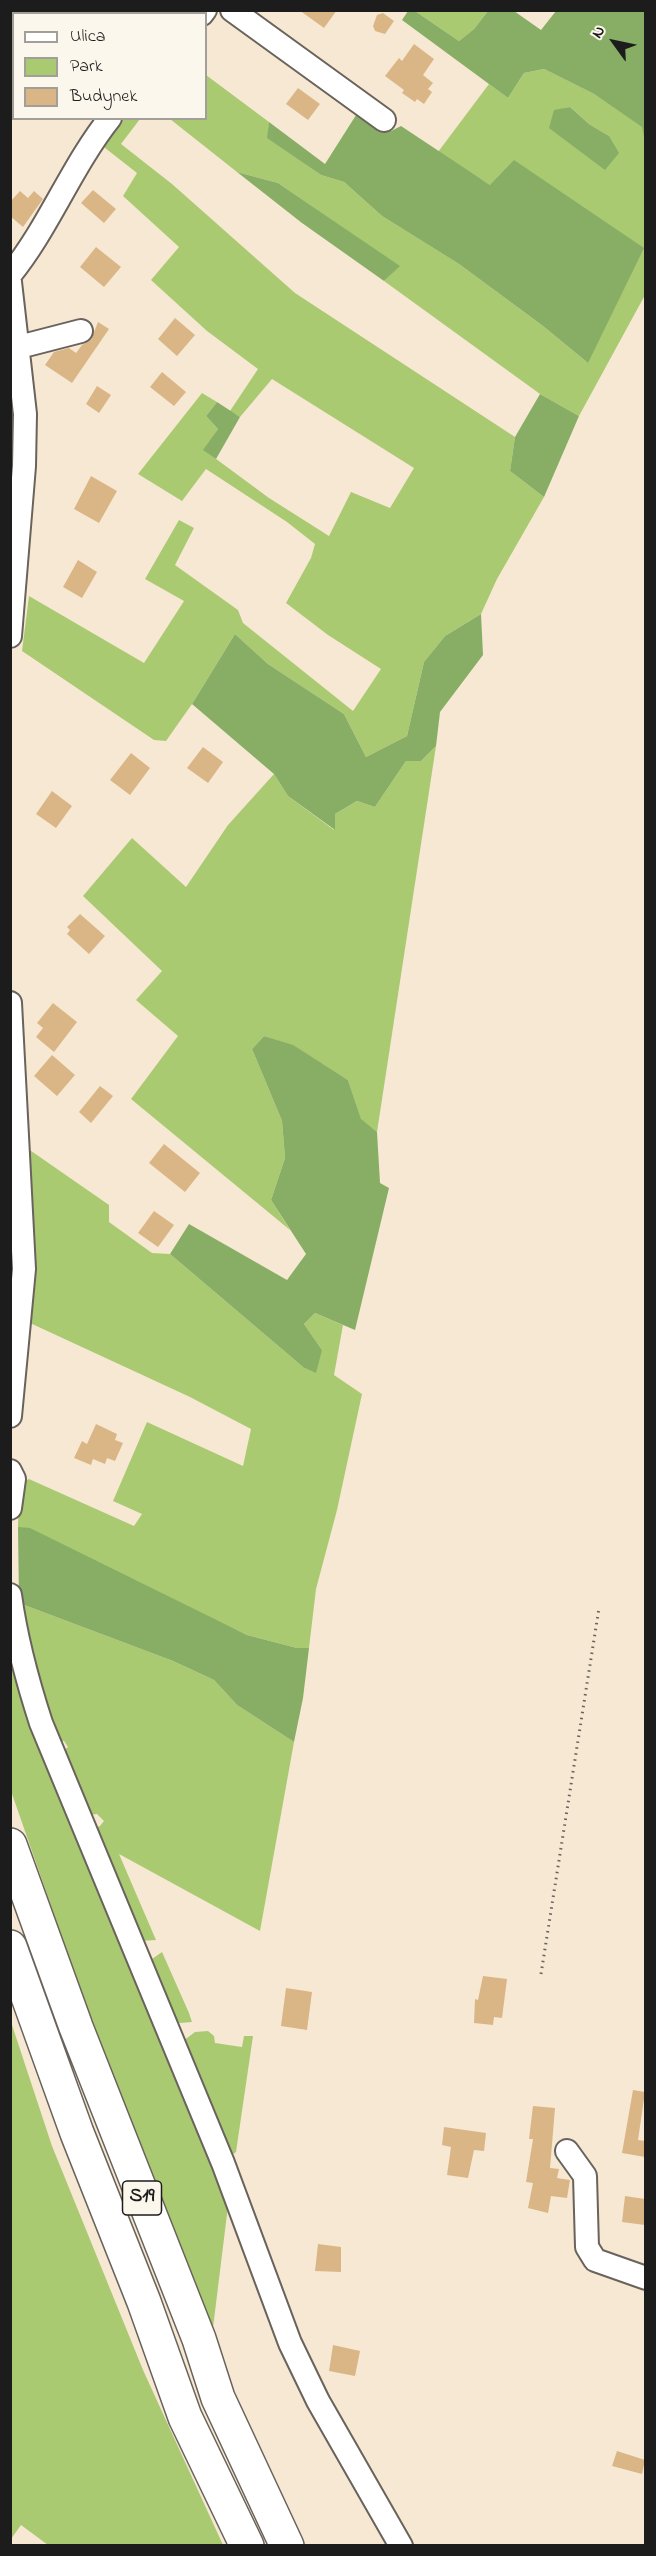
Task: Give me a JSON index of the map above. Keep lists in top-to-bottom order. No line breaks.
{"streets":{"highway":["S19"]},"legend":["Ulica","Park","Budynek"],"north":"top left"}
